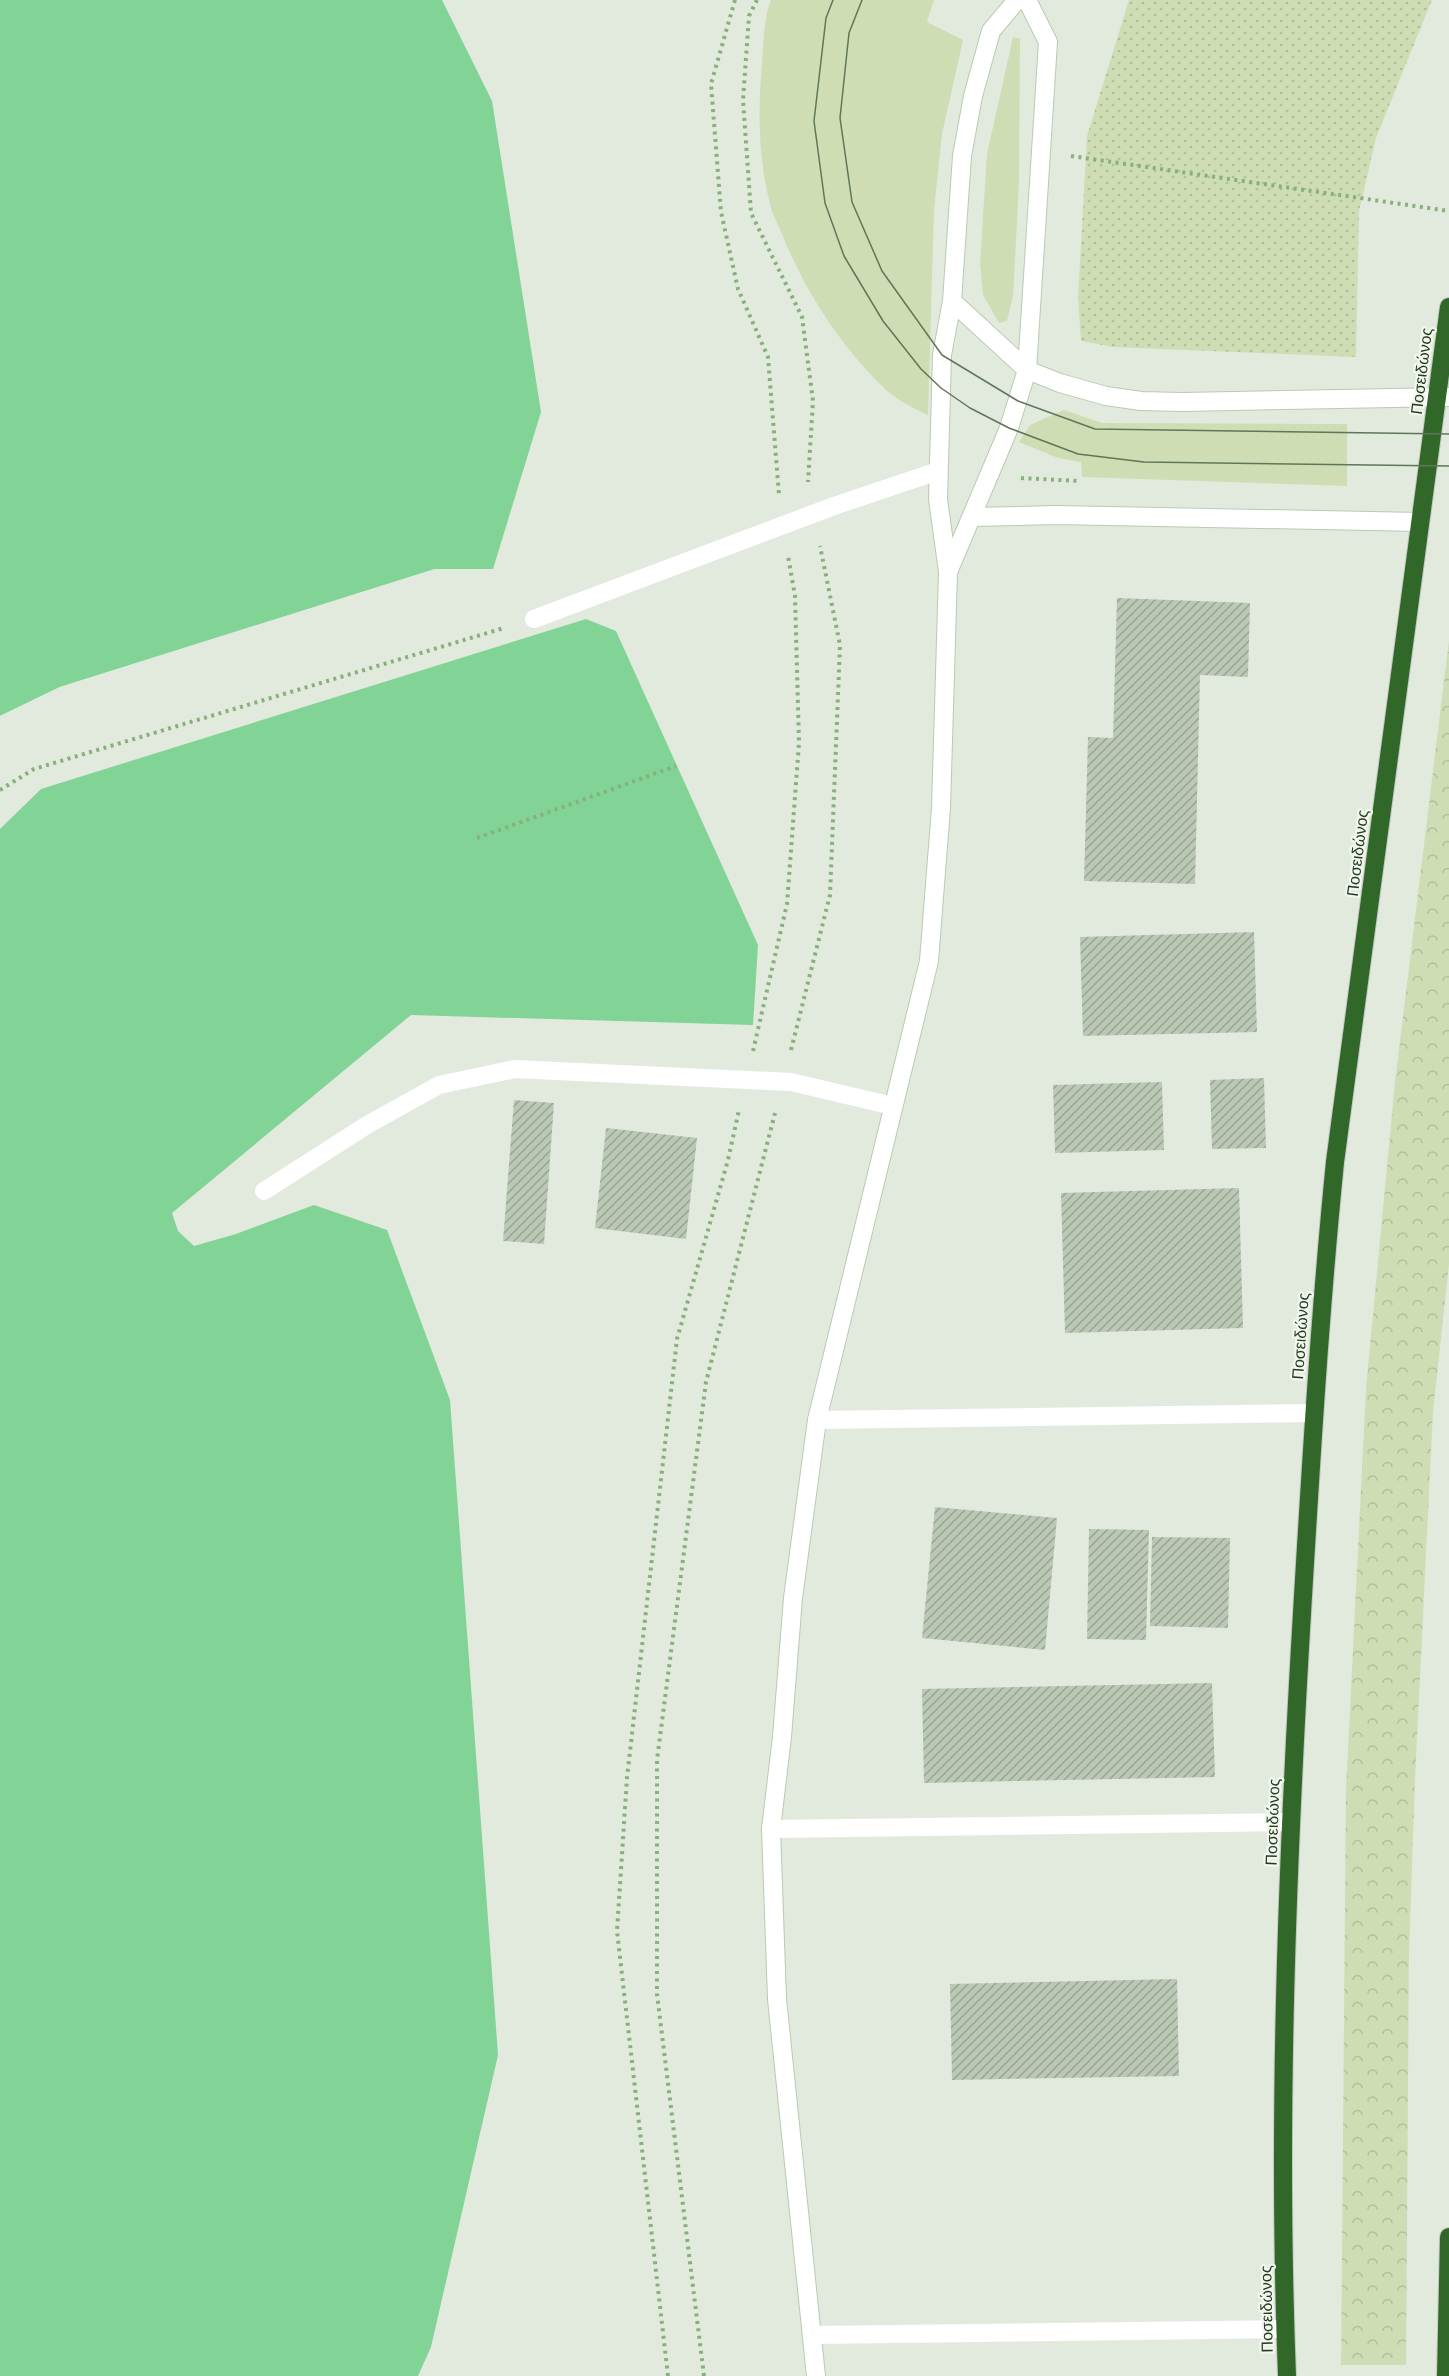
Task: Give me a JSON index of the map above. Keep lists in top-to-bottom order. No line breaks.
{"streets":{"highway":["Ποσειδώνος"]}}
